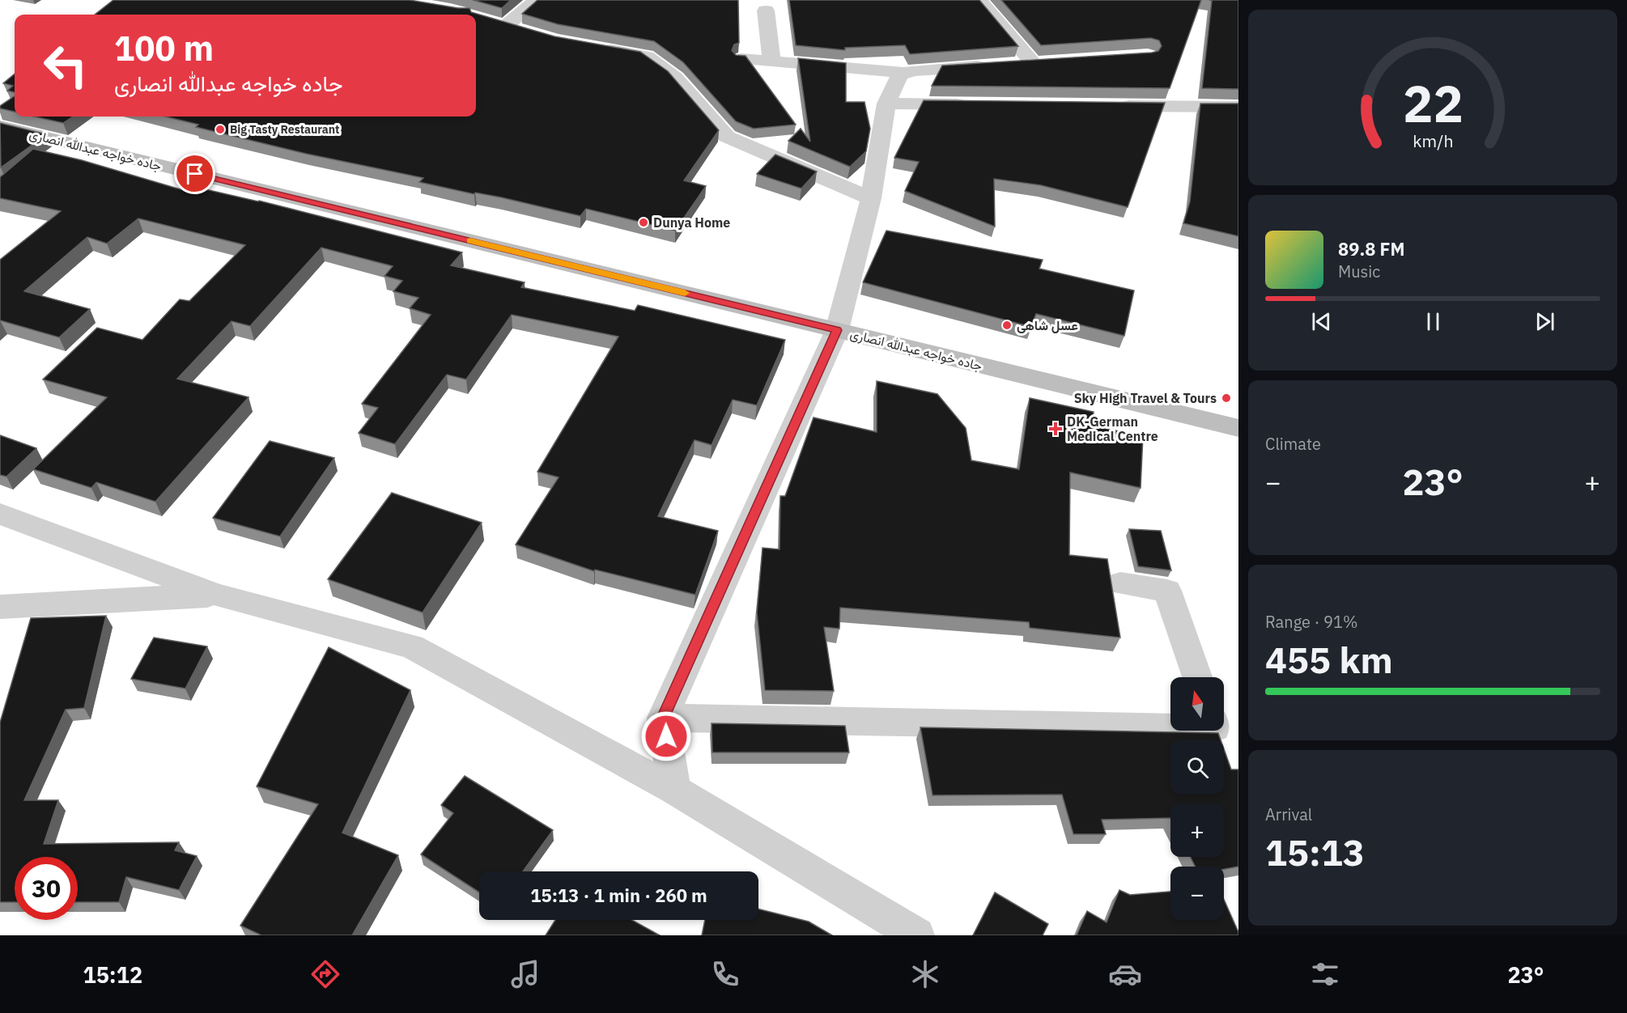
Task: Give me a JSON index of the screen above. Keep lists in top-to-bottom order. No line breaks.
{"streets":{"main road":["جاده خواجه عبدالله انصاری"]},"places":{"other":["Big Tasty Restaurant","Dunya Home","عسل شاهی","Sky High Travel & Tours"],"health":["DK-German Medical Centre"]},"north":"top","page":{"turn":["100 m","جاده خواجه عبدالله انصاری"],"song":["89.8 FM","Music"],"tile":["Climate",["Range · 91%","455 km"],["Arrival","15:13"]],"heat":["−","23°","+"],"map_buttons":["+","−"],"limit":"30","trip":"15:13 · 1 min · 260 m","tabs":["15:12","23°"],"gauge":["22","km/h"]}}
